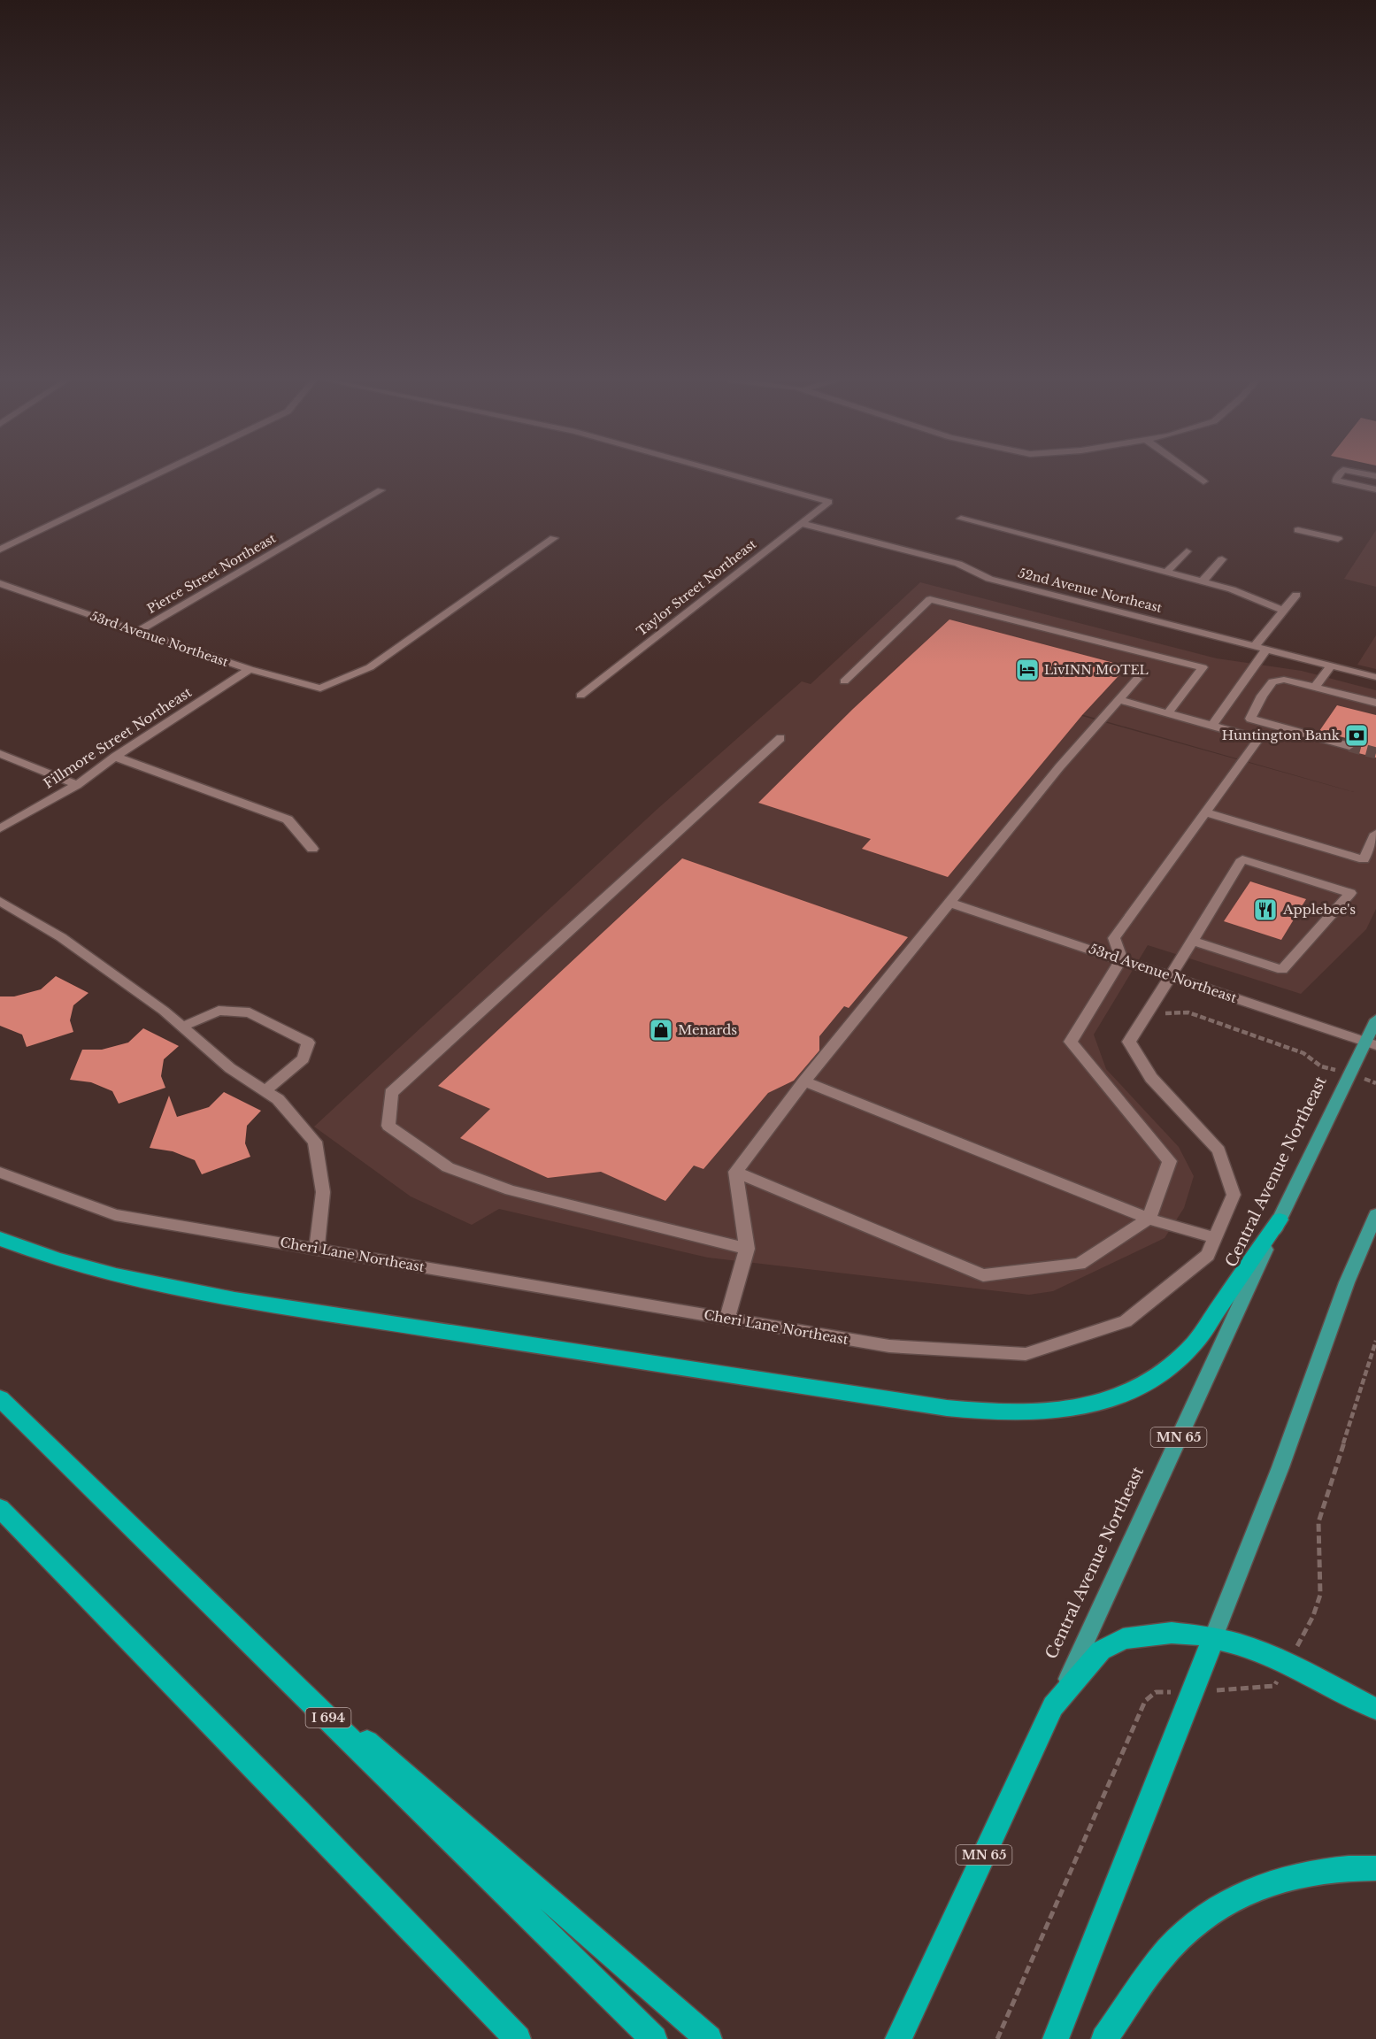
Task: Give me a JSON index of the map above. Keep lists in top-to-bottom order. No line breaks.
{"streets":{"highway":["Central Avenue Northeast","MN 65","I 694"],"street":["Pierce Street Northeast","Taylor Street Northeast","52nd Avenue Northeast","53rd Avenue Northeast","Fillmore Street Northeast","Cheri Lane Northeast"]},"crossings":[["Pierce Street Northeast","53rd Avenue Northeast"],["Taylor Street Northeast","52nd Avenue Northeast"],["53rd Avenue Northeast","Fillmore Street Northeast"],["53rd Avenue Northeast","Central Avenue Northeast"],["53rd Avenue Northeast","Cheri Lane Northeast"]],"places":{"hotel":["LivINN MOTEL"],"bank":["Huntington Bank"],"restaurant":["Applebee's"],"shop":["Menards"]}}
